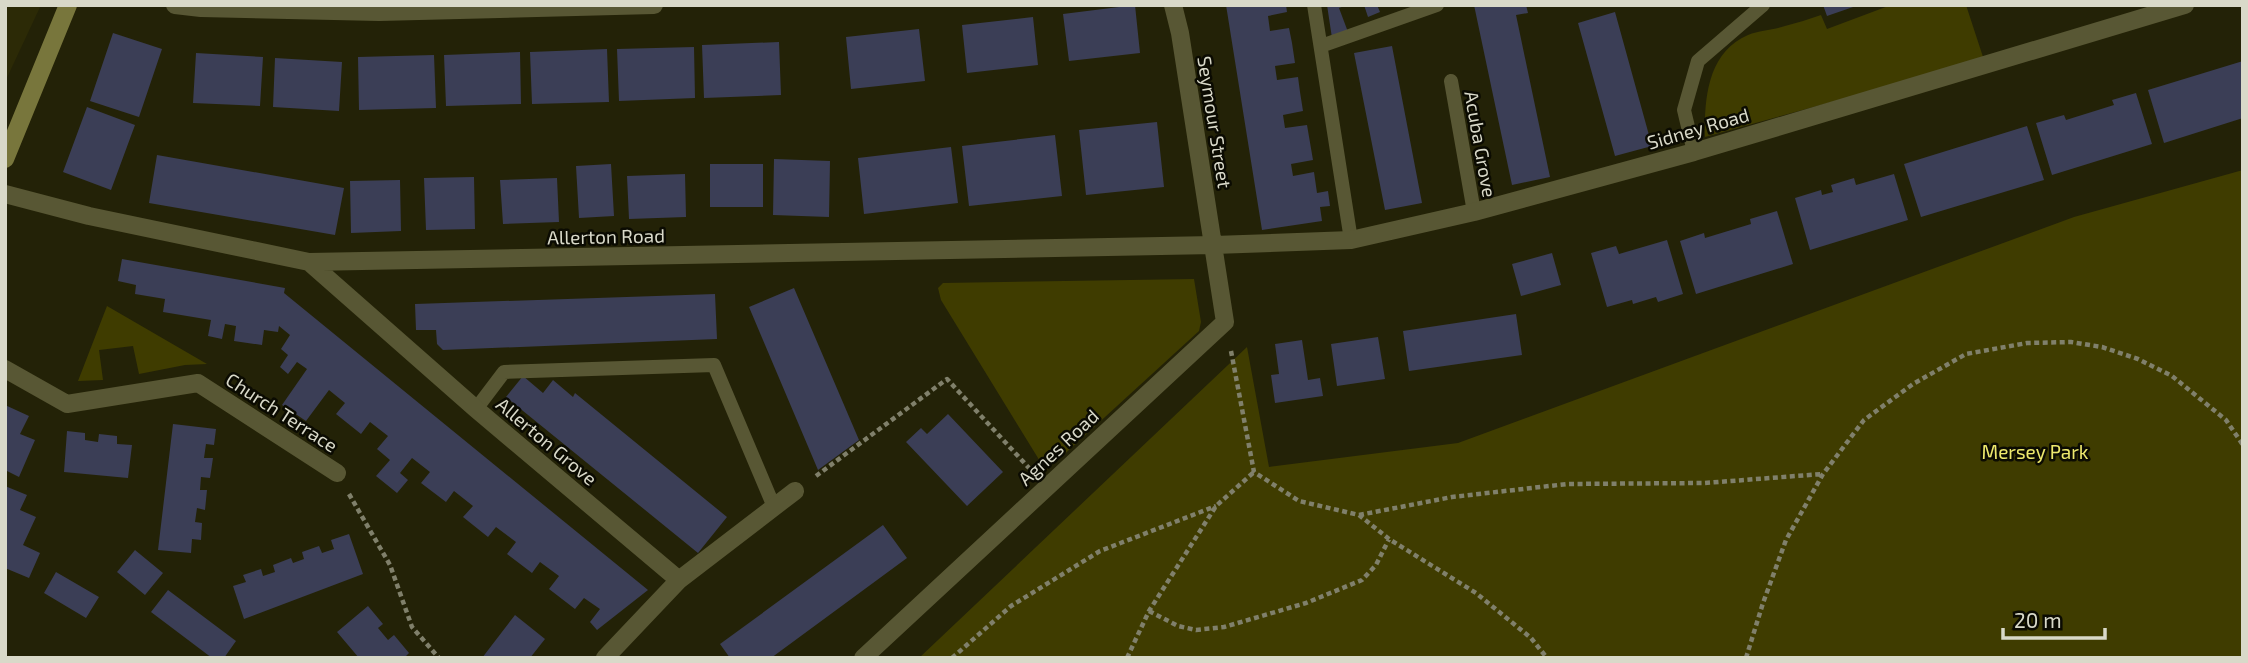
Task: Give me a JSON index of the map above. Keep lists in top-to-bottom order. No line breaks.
{"streets":{"street":["Seymour Street","Sidney Road","Allerton Road","Church Terrace","Allerton Grove","Agnes Road"],"lane":["Acuba Grove"]},"crossings":[["Seymour Street","Sidney Road"],["Seymour Street","Allerton Road"],["Sidney Road","Acuba Grove"],["Sidney Road","Allerton Road"],["Allerton Road","Allerton Grove"]],"parks":["Mersey Park"],"scale_bar":"20 m"}
